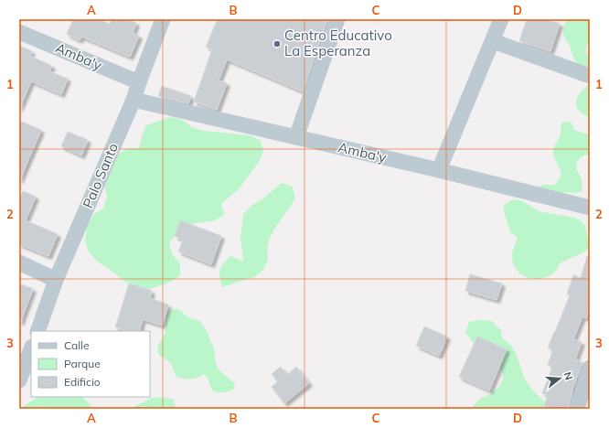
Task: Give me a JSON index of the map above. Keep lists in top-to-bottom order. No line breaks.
{"streets":{"street":["Amba'y","Palo Santo"]},"crossings":[["Amba'y","Palo Santo"]],"places":["Centro Educativo La Esperanza"],"legend":["Calle","Parque","Edificio"],"north":"right","grid":{"columns":["A","B","C","D"],"rows":["1","2","3"]}}
